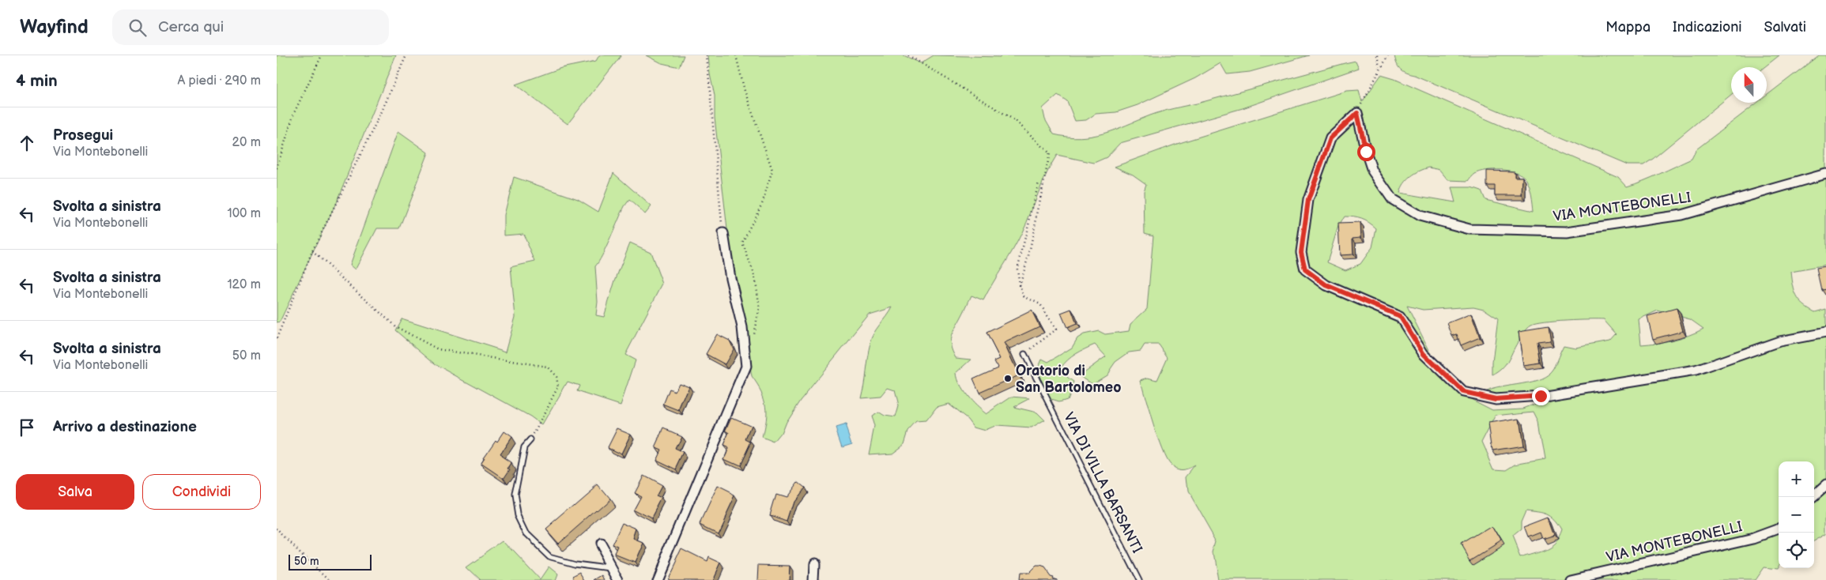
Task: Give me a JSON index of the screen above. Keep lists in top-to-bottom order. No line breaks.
{"streets":{"street":["VIA MONTEBONELLI"],"lane":["VIA DI VILLA BARSANTI"]},"places":["Oratorio di San Bartolomeo"],"scale_bar":"50 m","north":"top","page":{"header":"Wayfind","search":"Cerca qui","nav":["Mappa","Indicazioni","Salvati"],"heading":["4 min","A piedi · 290 m"],"list":[["Prosegui","Via Montebonelli","20 m"],["Svolta a sinistra","Via Montebonelli","100 m"],["Svolta a sinistra","Via Montebonelli","120 m"],["Svolta a sinistra","Via Montebonelli","50 m"],"Arrivo a destinazione"],"map_buttons":["+","−"],"buttons":["Salva","Condividi"],"scale":"50 m"}}
